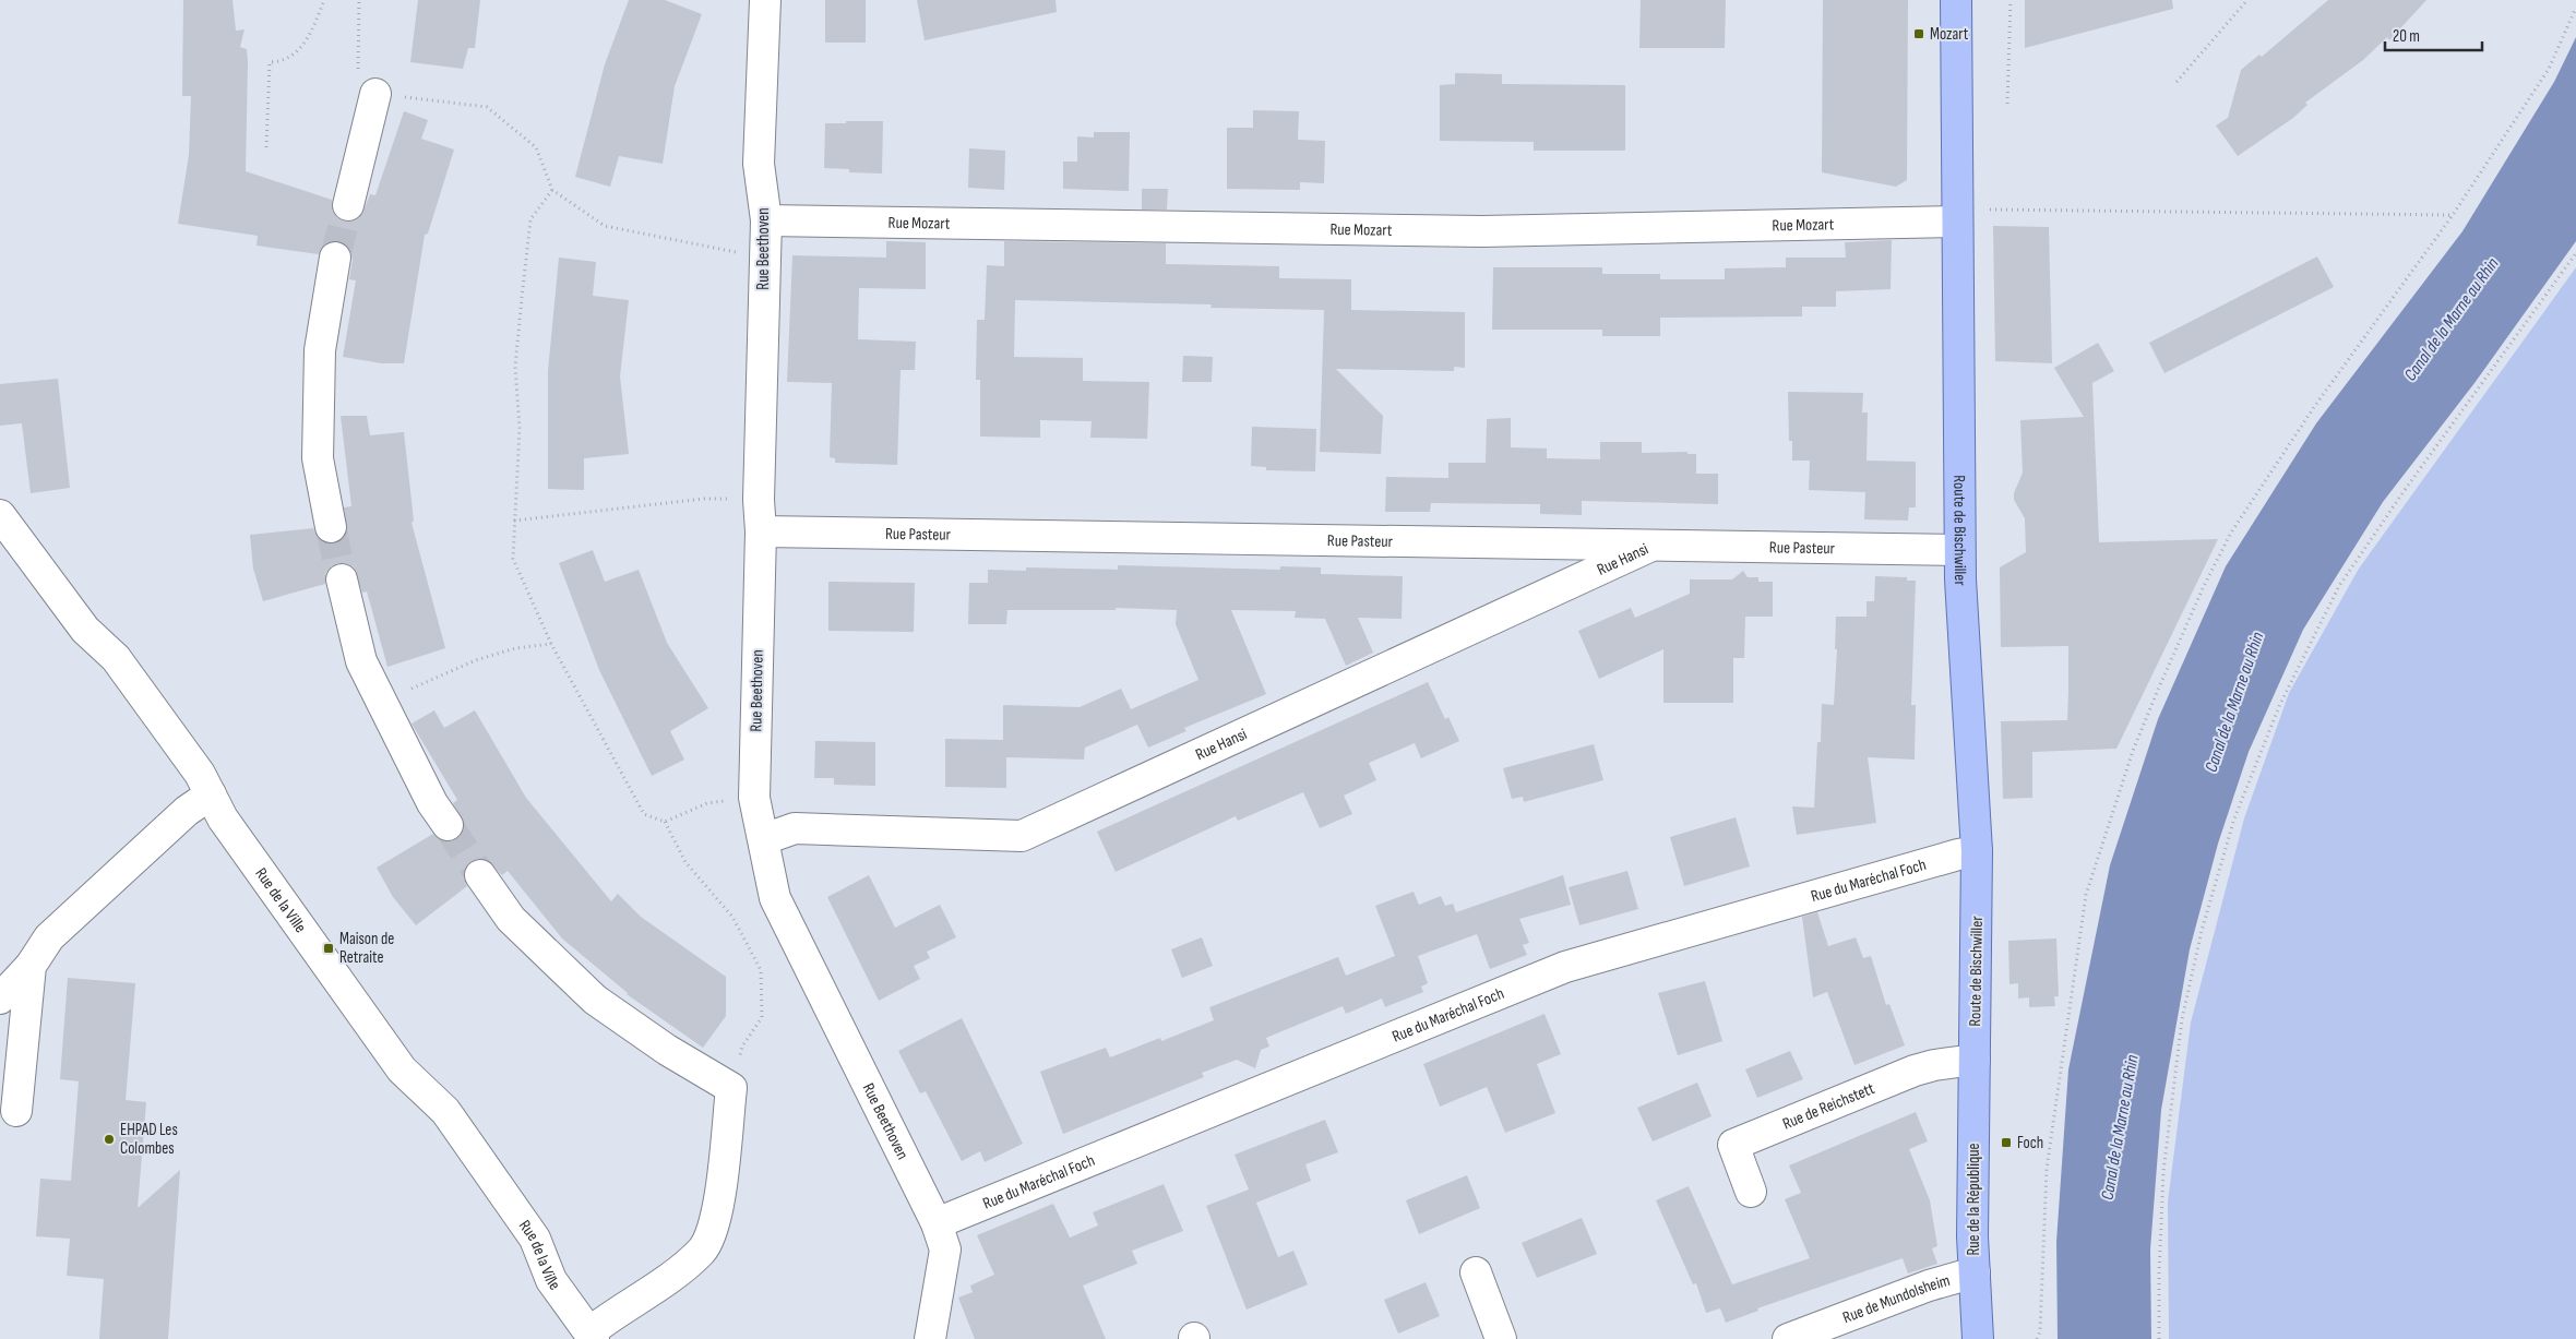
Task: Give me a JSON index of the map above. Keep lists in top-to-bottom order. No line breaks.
{"streets":{"main road":["Route de Bischwiller","Rue de la République"],"street":["Rue Mozart","Rue Beethoven","Rue Pasteur","Rue Hansi","Rue du Maréchal Foch","Rue de la Ville","Rue de Reichstett","Rue de Mundolsheim"]},"crossings":[["Rue Mozart","Rue Beethoven"],["Rue Mozart","Route de Bischwiller"],["Rue Beethoven","Rue Pasteur"],["Rue Beethoven","Rue Hansi"],["Rue Beethoven","Rue du Maréchal Foch"],["Route de Bischwiller","Rue Pasteur"],["Route de Bischwiller","Rue du Maréchal Foch"],["Route de Bischwiller","Rue de Reichstett"],["Route de Bischwiller","Rue de la République"],["Rue Pasteur","Rue Hansi"],["Rue de Reichstett","Rue de la République"],["Rue de la République","Rue de Mundolsheim"]],"water":["Canal de la Marne au Rhin"],"places":{"transit":["Mozart","Maison de Retraite","Foch"],"other":["EHPAD Les Colombes"]},"scale_bar":"20 m"}
